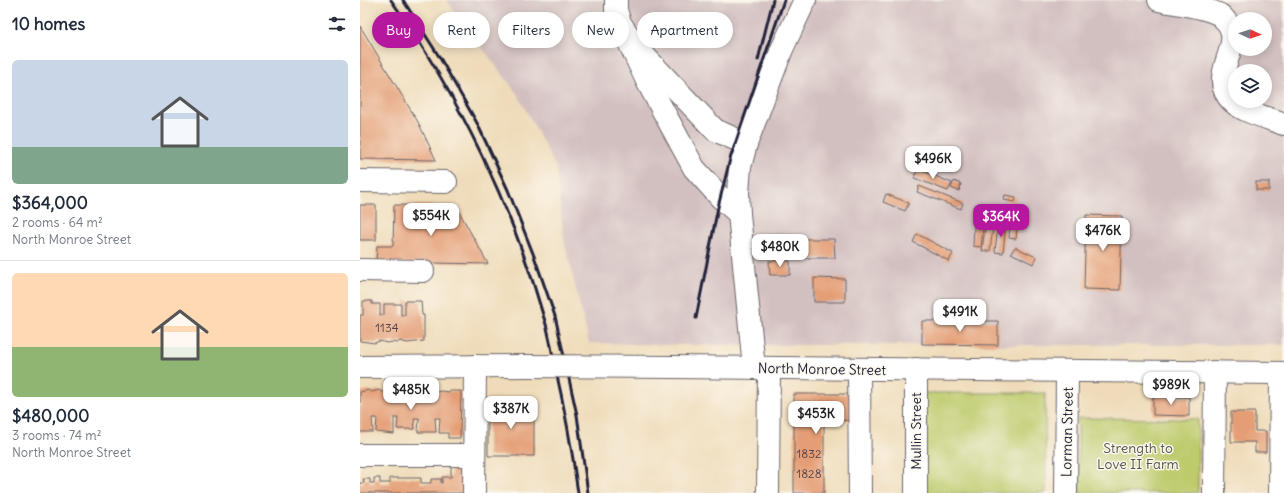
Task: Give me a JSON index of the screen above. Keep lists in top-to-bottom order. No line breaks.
{"streets":{"main road":["North Monroe Street","Mullin Street","Lorman Street"]},"crossings":[["North Monroe Street","Mullin Street"],["North Monroe Street","Lorman Street"]],"parks":["Strength to Love II Farm"],"house_numbers":["1134","1832","1828"],"north":"right","page":{"heading":"10 homes","chip":["Buy","Rent","Filters","New","Apartment"],"list":[{"name":"$364,000","note":"2 rooms · 64 m² · North Monroe Street"},{"name":"$480,000","note":"3 rooms · 74 m² · North Monroe Street"}],"price":["$496K","$554K","$364K","$476K","$480K","$491K","$989K","$485K","$387K","$453K"]}}
